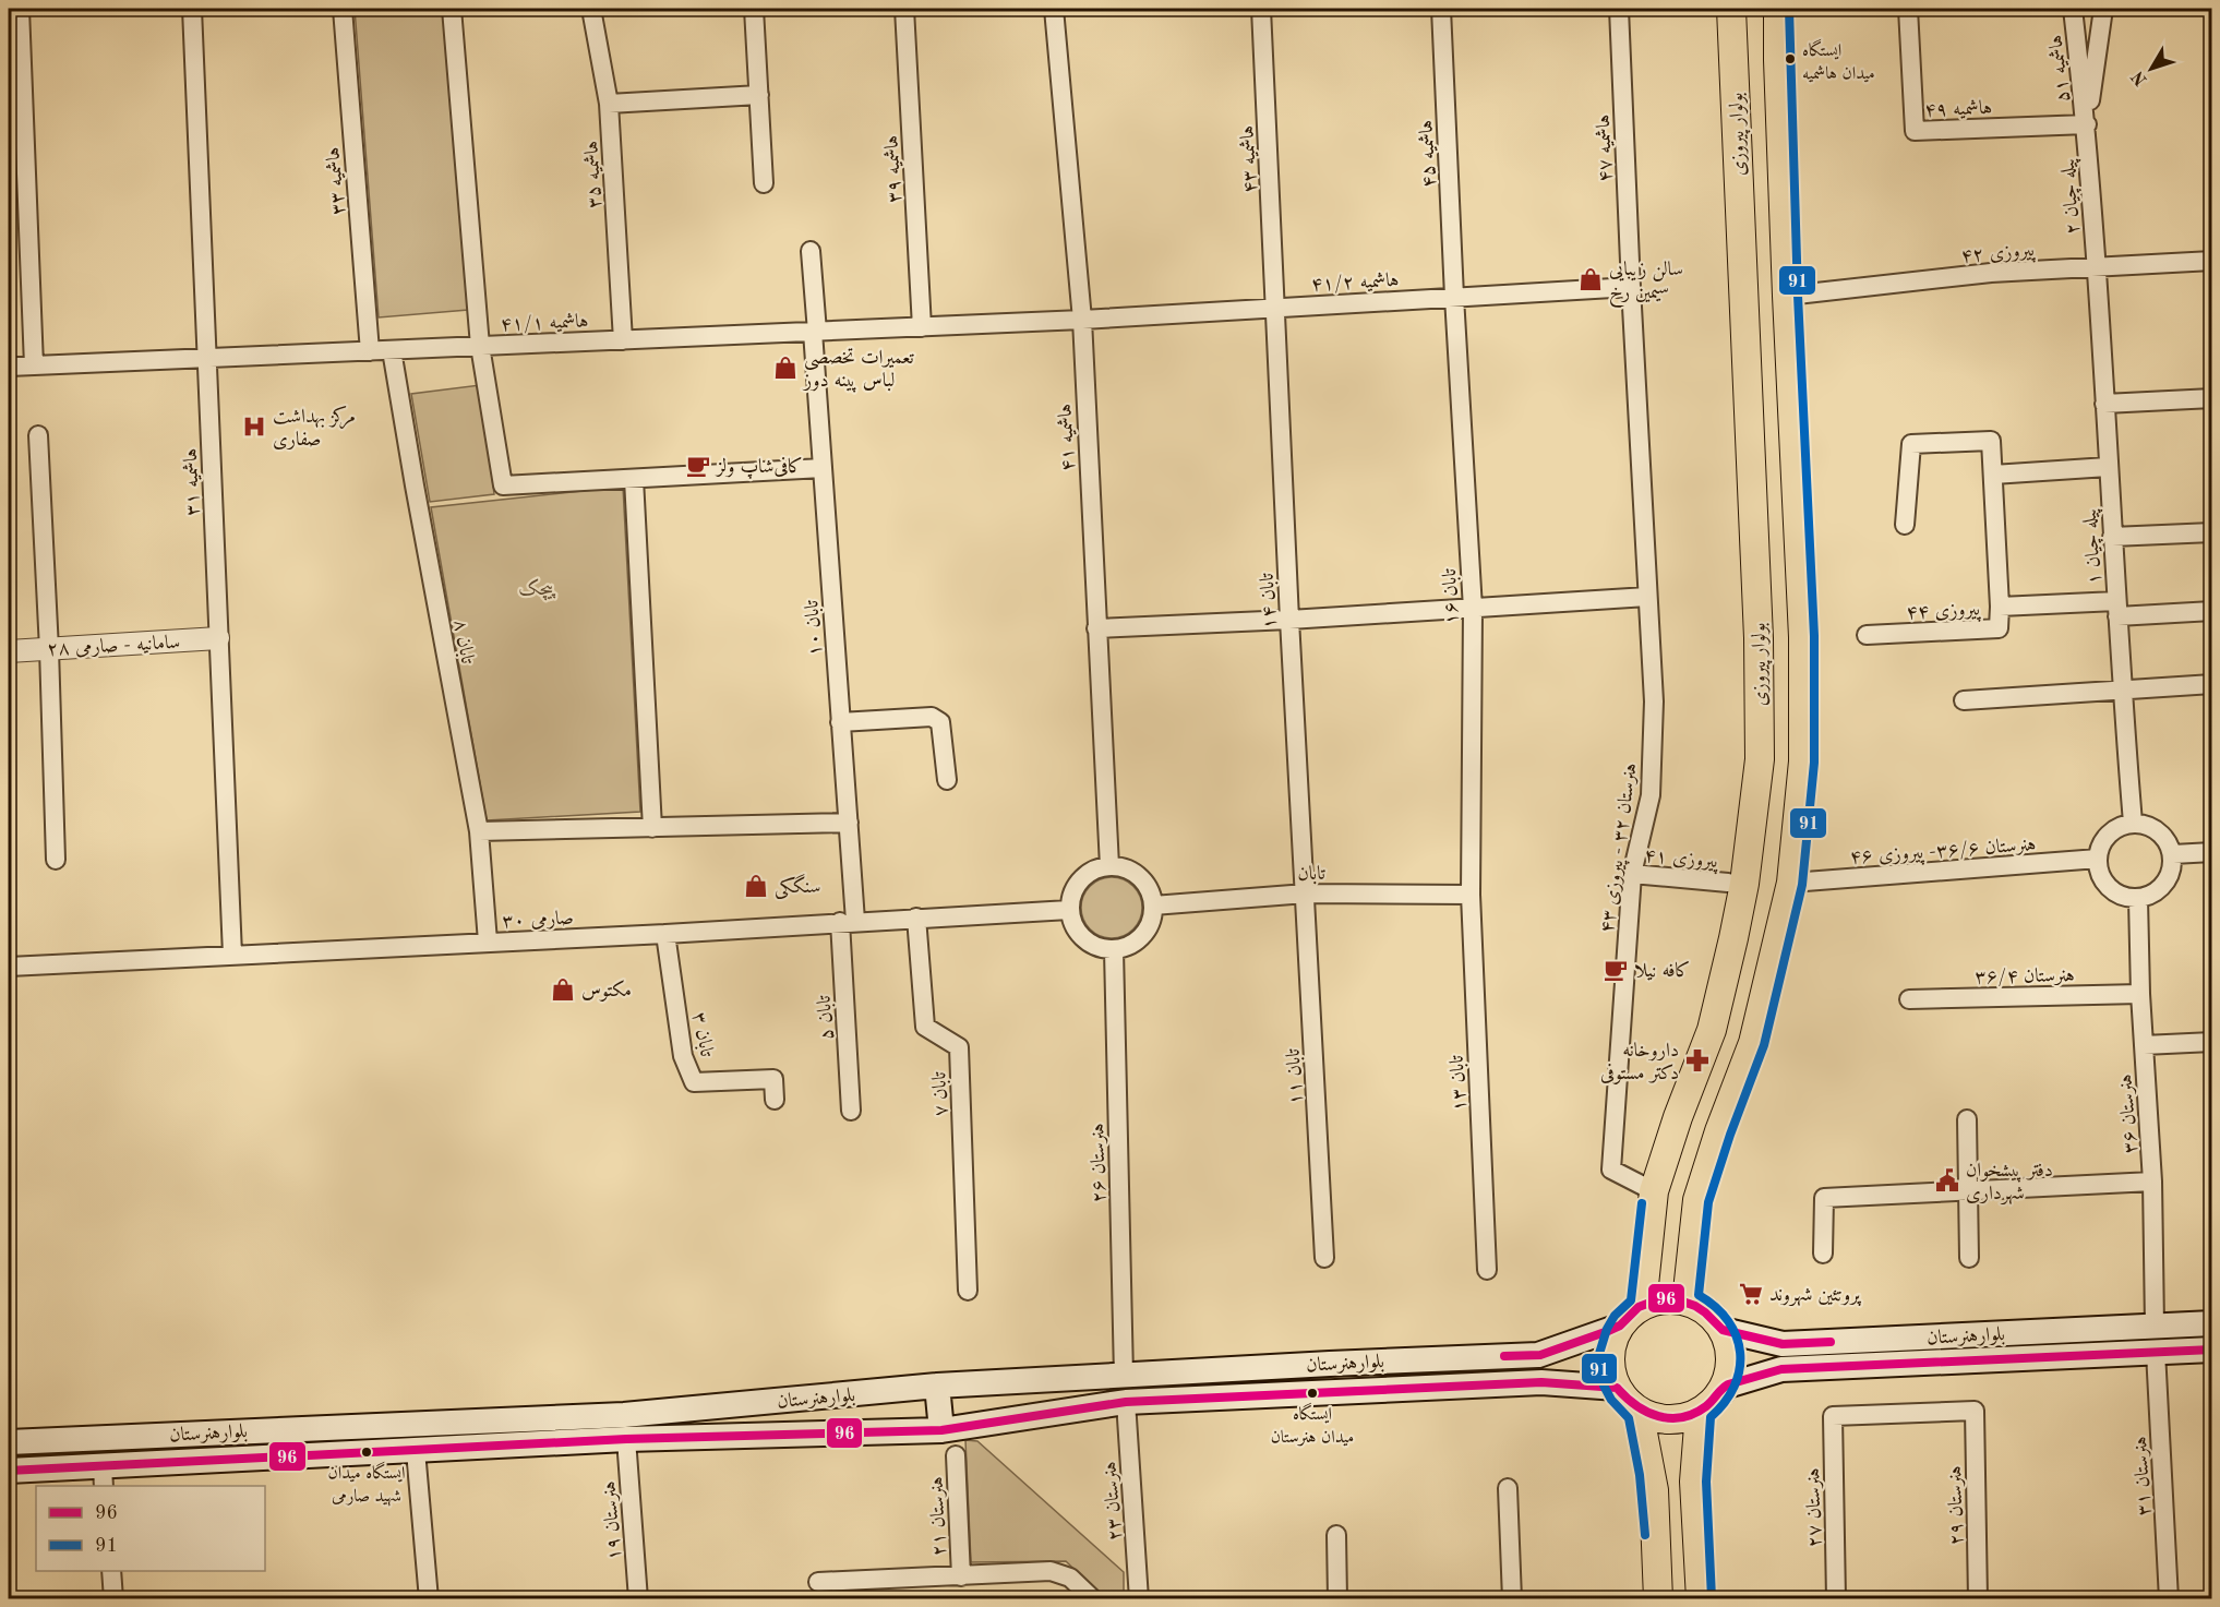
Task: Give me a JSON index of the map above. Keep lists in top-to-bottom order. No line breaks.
{"streets":{"main road":["بولوار پیروزی","بلوارهنرستان"],"street":["هاشمیه ۵۱","هاشمیه ۴۹","هاشمیه ۴۷","هاشمیه ۴۵","هاشمیه ۴۳","هاشمیه ۳۹","هاشمیه ۳۵","هاشمیه ۳۳","پیله چیان ۲","پیروزی ۴۲","هاشمیه ۴۱/۲","هاشمیه ۴۱/۱","هاشمیه ۴۱","هاشمیه ۳۱","پیله چیان ۱","تابان ۱۶","تابان ۱۴","پیروزی ۴۴","تابان ۱۰","تابان ۸","سامانیه - صارمی ۲۸","هنرستان ۳۲ - پیروزی ۴۳","هنرستان ۳۶/۶- پیروزی ۴۶","پیروزی ۴۱","تابان","صارمی ۳۰","هنرستان ۳۶/۴","تابان ۵","تابان ۳","تابان ۱۱","تابان ۱۳","تابان ۷","هنرستان ۳۶","هنرستان ۲۶","هنرستان ۳۱","هنرستان ۲۳","هنرستان ۲۹","هنرستان ۲۷","هنرستان ۲۱","هنرستان ۱۹"]},"crossings":[["هاشمیه ۵۱","هاشمیه ۴۹"],["هاشمیه ۵۱","پیله چیان ۲"],["هاشمیه ۴۹","پیله چیان ۲"],["بولوار پیروزی","هنرستان ۳۲ - پیروزی ۴۳"],["بولوار پیروزی","بلوارهنرستان"],["هاشمیه ۴۷","هاشمیه ۴۱/۲"],["هاشمیه ۴۷","هنرستان ۳۲ - پیروزی ۴۳"],["هاشمیه ۴۵","هاشمیه ۴۱/۲"],["هاشمیه ۴۵","تابان ۱۶"],["هاشمیه ۴۳","هاشمیه ۴۱/۲"],["هاشمیه ۴۳","تابان ۱۴"],["هاشمیه ۳۹","هاشمیه ۴۱/۱"],["هاشمیه ۳۵","هاشمیه ۴۱/۱"],["هاشمیه ۳۳","هاشمیه ۴۱/۱"],["پیله چیان ۲","پیروزی ۴۲"],["پیله چیان ۲","پیله چیان ۱"],["پیروزی ۴۲","پیله چیان ۱"],["هاشمیه ۴۱/۲","هاشمیه ۴۱/۱"],["هاشمیه ۴۱/۲","هاشمیه ۴۱"],["هاشمیه ۴۱/۲","تابان ۱۶"],["هاشمیه ۴۱/۲","تابان ۱۴"],["هاشمیه ۴۱/۲","هنرستان ۳۲ - پیروزی ۴۳"],["هاشمیه ۴۱/۱","هاشمیه ۴۱"],["هاشمیه ۴۱/۱","هاشمیه ۳۱"],["هاشمیه ۴۱/۱","تابان ۱۰"],["هاشمیه ۴۱/۱","تابان ۸"],["هاشمیه ۴۱","تابان"],["هاشمیه ۴۱","صارمی ۳۰"],["هاشمیه ۴۱","هنرستان ۲۶"],["هاشمیه ۳۱","سامانیه - صارمی ۲۸"],["هاشمیه ۳۱","صارمی ۳۰"],["پیله چیان ۱","هنرستان ۳۶/۶- پیروزی ۴۶"],["پیله چیان ۱","هنرستان ۳۶"],["تابان ۱۶","تابان"],["تابان ۱۶","تابان ۱۳"],["تابان ۱۴","تابان"],["تابان ۱۴","تابان ۱۱"],["تابان ۱۰","صارمی ۳۰"],["تابان ۱۰","تابان ۵"],["تابان ۸","صارمی ۳۰"],["هنرستان ۳۲ - پیروزی ۴۳","پیروزی ۴۱"],["هنرستان ۳۶/۶- پیروزی ۴۶","هنرستان ۳۶"],["تابان","صارمی ۳۰"],["تابان","تابان ۱۱"],["تابان","تابان ۱۳"],["تابان","هنرستان ۲۶"],["صارمی ۳۰","تابان ۵"],["صارمی ۳۰","تابان ۳"],["صارمی ۳۰","تابان ۷"],["صارمی ۳۰","هنرستان ۲۶"],["هنرستان ۳۶/۴","هنرستان ۳۶"],["هنرستان ۳۶","بلوارهنرستان"],["هنرستان ۲۶","بلوارهنرستان"],["بلوارهنرستان","هنرستان ۳۱"],["بلوارهنرستان","هنرستان ۲۳"],["بلوارهنرستان","هنرستان ۱۹"],["هنرستان ۲۹","هنرستان ۲۷"]],"parks":["پیچک"],"places":{"other":["ایستگاه میدان هاشمیه","ایستگاه میدان هنرستان","ایستگاه میدان شهید صارمی"],"shop":["سالن زیبایی سیمین رخ","تعمیرات تخصصی لباس پینه دوز","سنگکی","مکتوس"],"hospital":["مرکز بهداشت صفاری"],"cafe":["کافی‌شاپ ولز","کافه نیلا"],"pharmacy":["داروخانه دکتر مستوفی"],"public building":["دفتر پیشخوان شهرداری"],"supermarket":["پروتئین شهروند"]},"lines":["transit line 91","transit line 96"],"legend":["96","91"],"north":"bottom left"}
